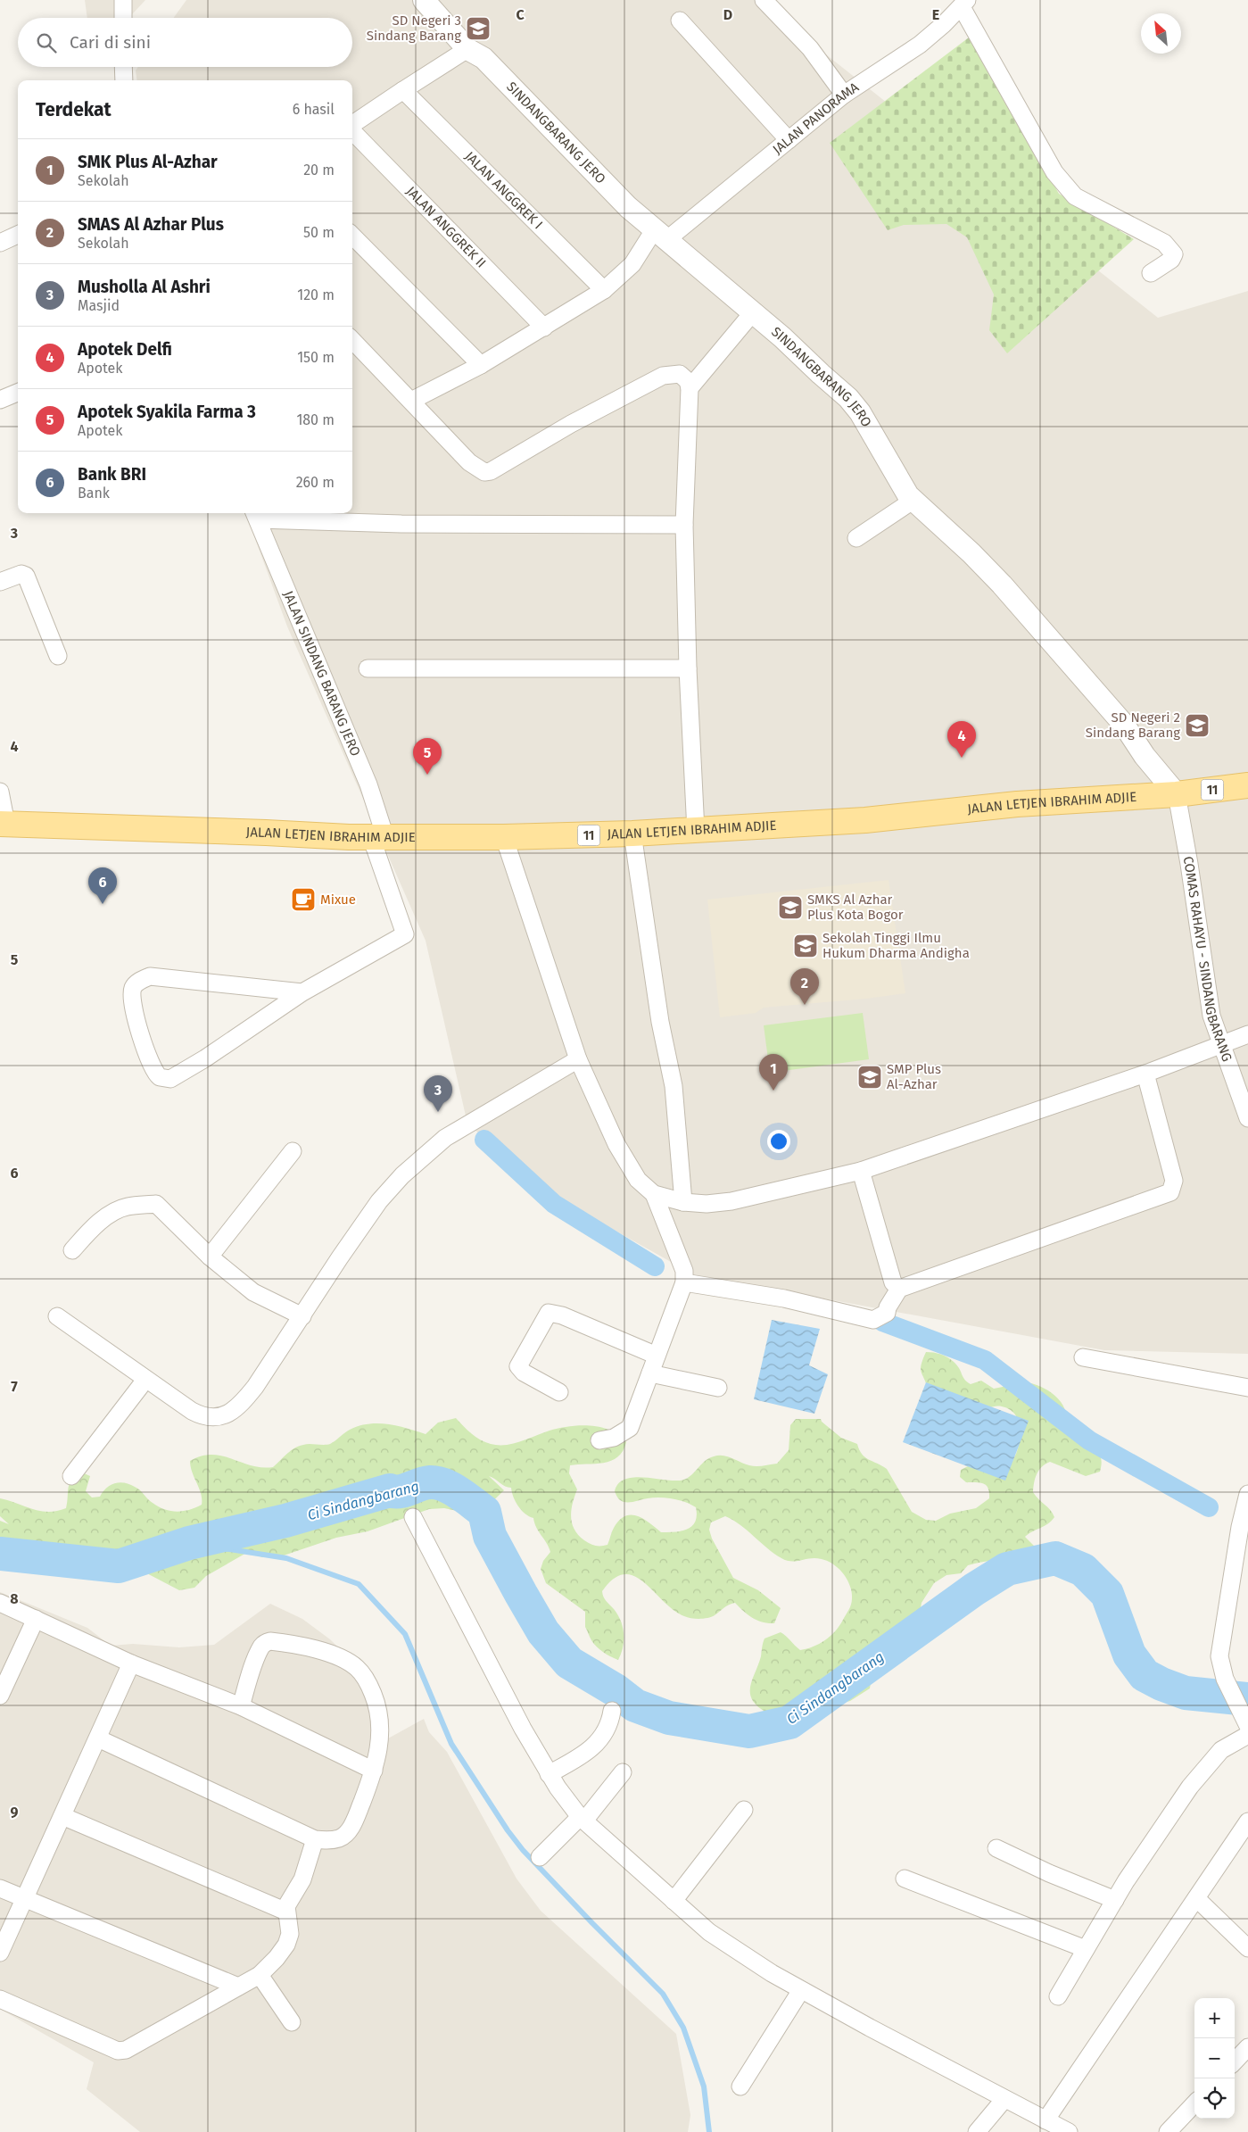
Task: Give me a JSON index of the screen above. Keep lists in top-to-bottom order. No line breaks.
{"streets":{"main road":["11","JALAN LETJEN IBRAHIM ADJIE"],"street":["JALAN PANORAMA","SINDANGBARANG JERO","JALAN ANGGREK I","JALAN ANGGREK II","JALAN SINDANG BARANG JERO","COMAS RAHAYU - SINDANGBARANG"]},"crossings":[["JALAN PANORAMA","SINDANGBARANG JERO"],["JALAN PANORAMA","JALAN ANGGREK I"],["JALAN PANORAMA","JALAN ANGGREK II"],["SINDANGBARANG JERO","JALAN LETJEN IBRAHIM ADJIE"],["SINDANGBARANG JERO","COMAS RAHAYU - SINDANGBARANG"],["JALAN SINDANG BARANG JERO","JALAN LETJEN IBRAHIM ADJIE"],["JALAN LETJEN IBRAHIM ADJIE","COMAS RAHAYU - SINDANGBARANG"]],"water":["Ci Sindangbarang"],"places":{"school or university":["SD Negeri 3 Sindang Barang","SD Negeri 2 Sindang Barang","SMKS Al Azhar Plus Kota Bogor","Sekolah Tinggi Ilmu Hukum Dharma Andigha","SMP Plus Al-Azhar"],"cafe":["Mixue"]},"north":"top left","page":{"search":"Cari di sini","heading":["Terdekat","6 hasil"],"list":[{"mark":"1","name":"SMK Plus Al-Azhar","note":"Sekolah","value":"20 m"},{"mark":"2","name":"SMAS Al Azhar Plus","note":"Sekolah","value":"50 m"},{"mark":"3","name":"Musholla Al Ashri","note":"Masjid","value":"120 m"},{"mark":"4","name":"Apotek Delfi","note":"Apotek","value":"150 m"},{"mark":"5","name":"Apotek Syakila Farma 3","note":"Apotek","value":"180 m"},{"mark":"6","name":"Bank BRI","note":"Bank","value":"260 m"}],"pins":["4","5","6","2","1","3"],"map_buttons":["+","−"]},"grid":{"columns":["C","D","E"],"rows":["3","4","5","6","7","8","9"]}}
